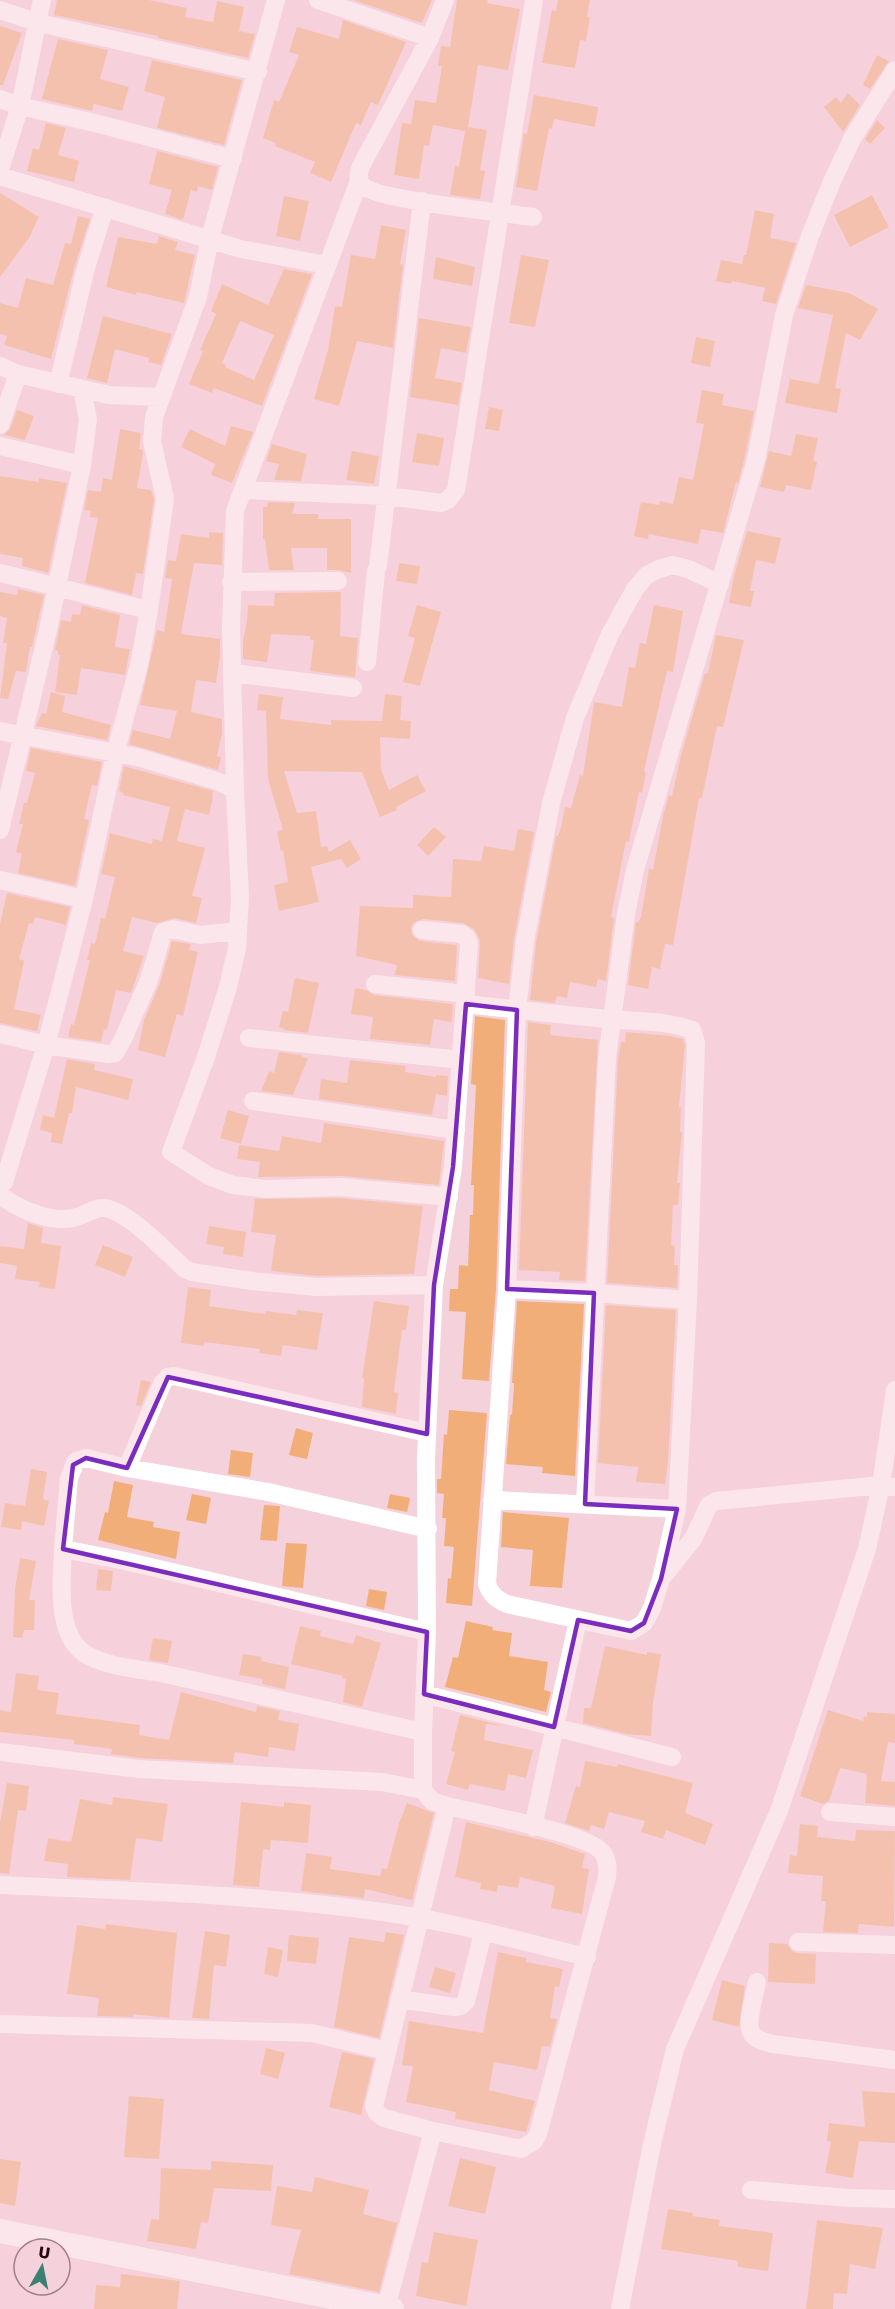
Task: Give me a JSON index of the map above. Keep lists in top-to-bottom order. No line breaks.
{"north":"top"}
